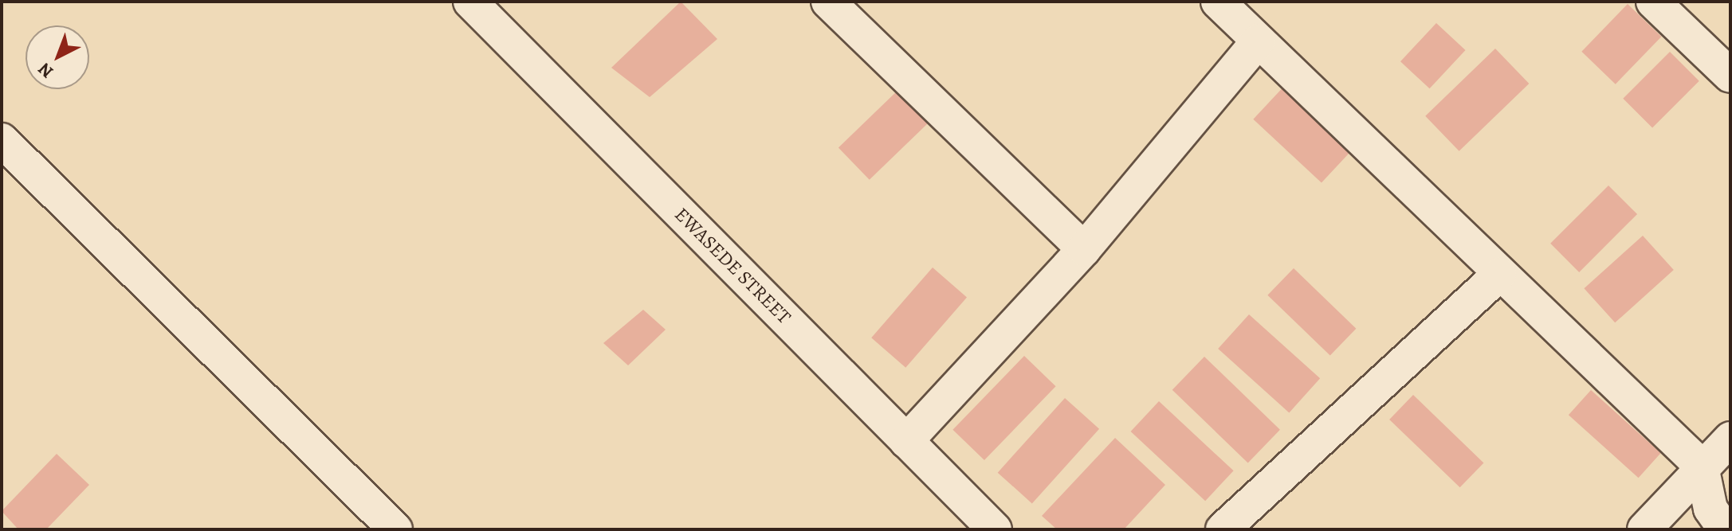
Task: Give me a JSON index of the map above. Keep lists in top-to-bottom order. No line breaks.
{"streets":{"street":["EWASEDE STREET"]},"north":"bottom left"}
